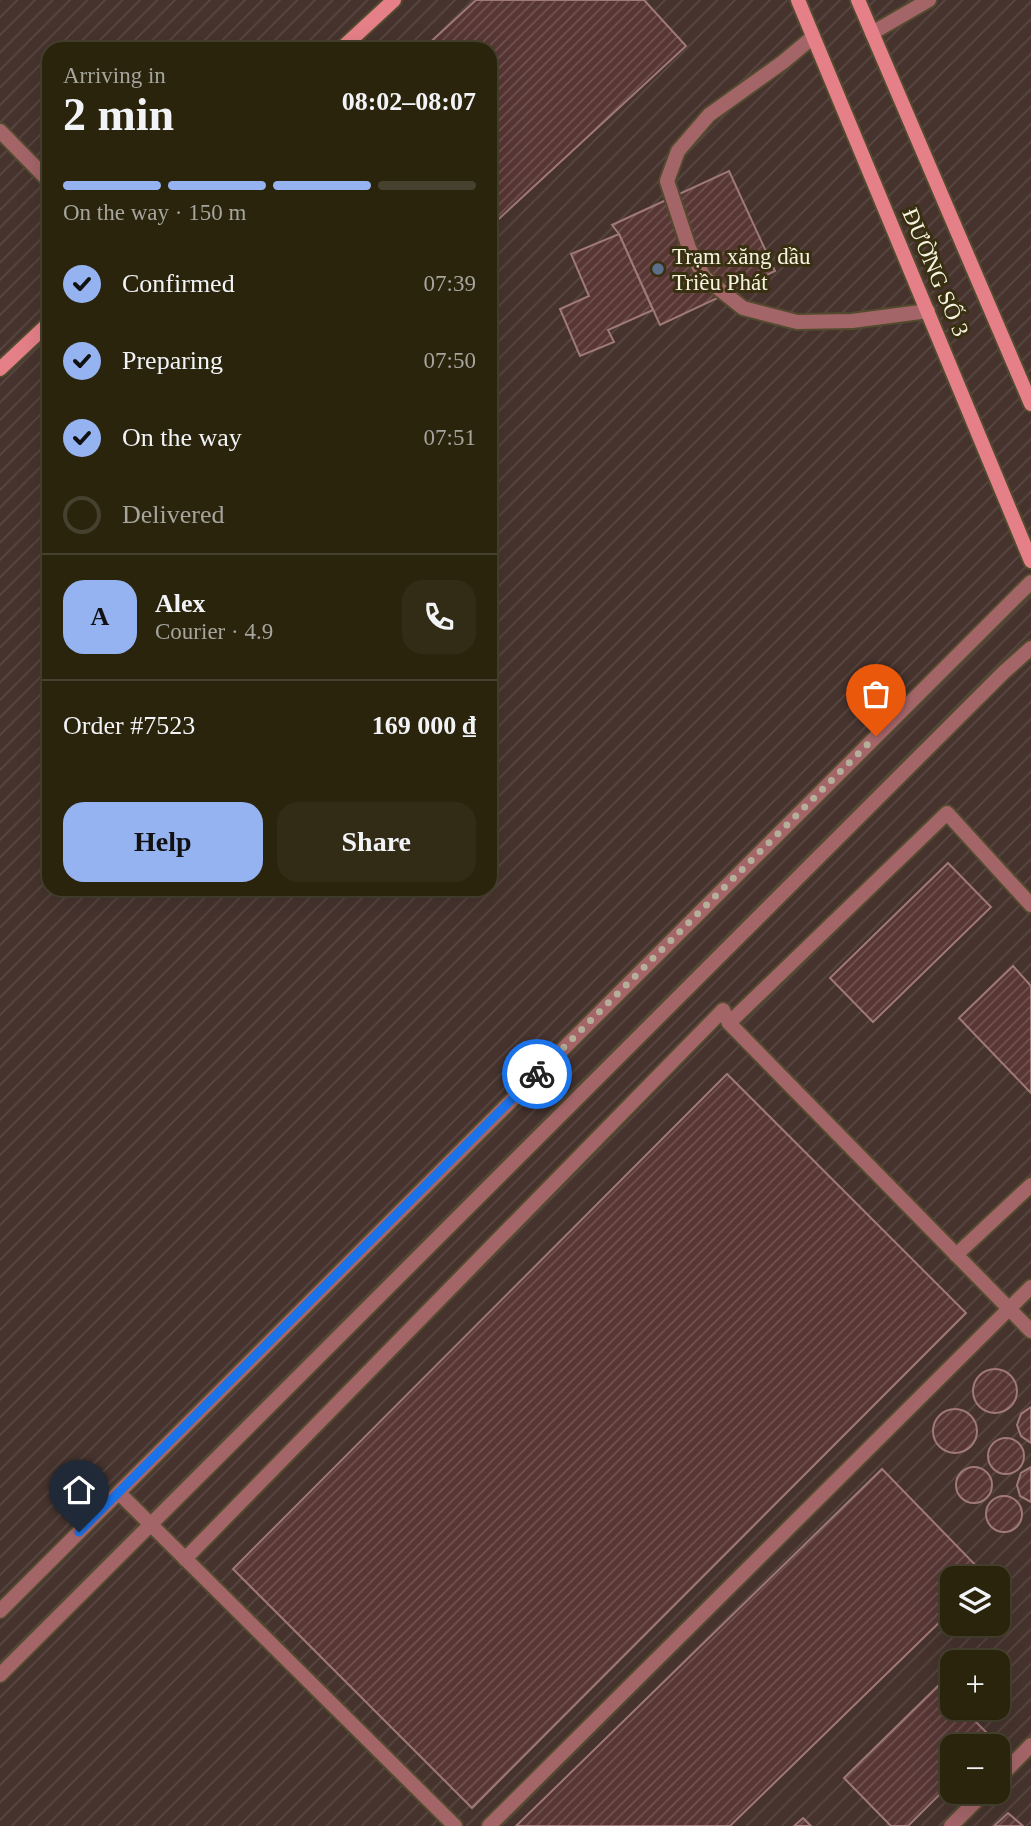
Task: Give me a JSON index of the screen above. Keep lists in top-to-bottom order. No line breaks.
{"streets":{"main road":["ĐƯỜNG SỐ 3"]},"places":["Trạm xăng dầu Triều Phát"],"page":{"heading":["2 min","Arriving in","08:02–08:07"],"panel":["Alex","Courier · 4.9","Order #7523","169 000 ₫"],"bar":"On the way · 150 m","list":[["Confirmed","07:39"],["Preparing","07:50"],["On the way","07:51"],"Delivered"],"round":"A","buttons":["Help","Share"],"map_buttons":["+","−"]}}
